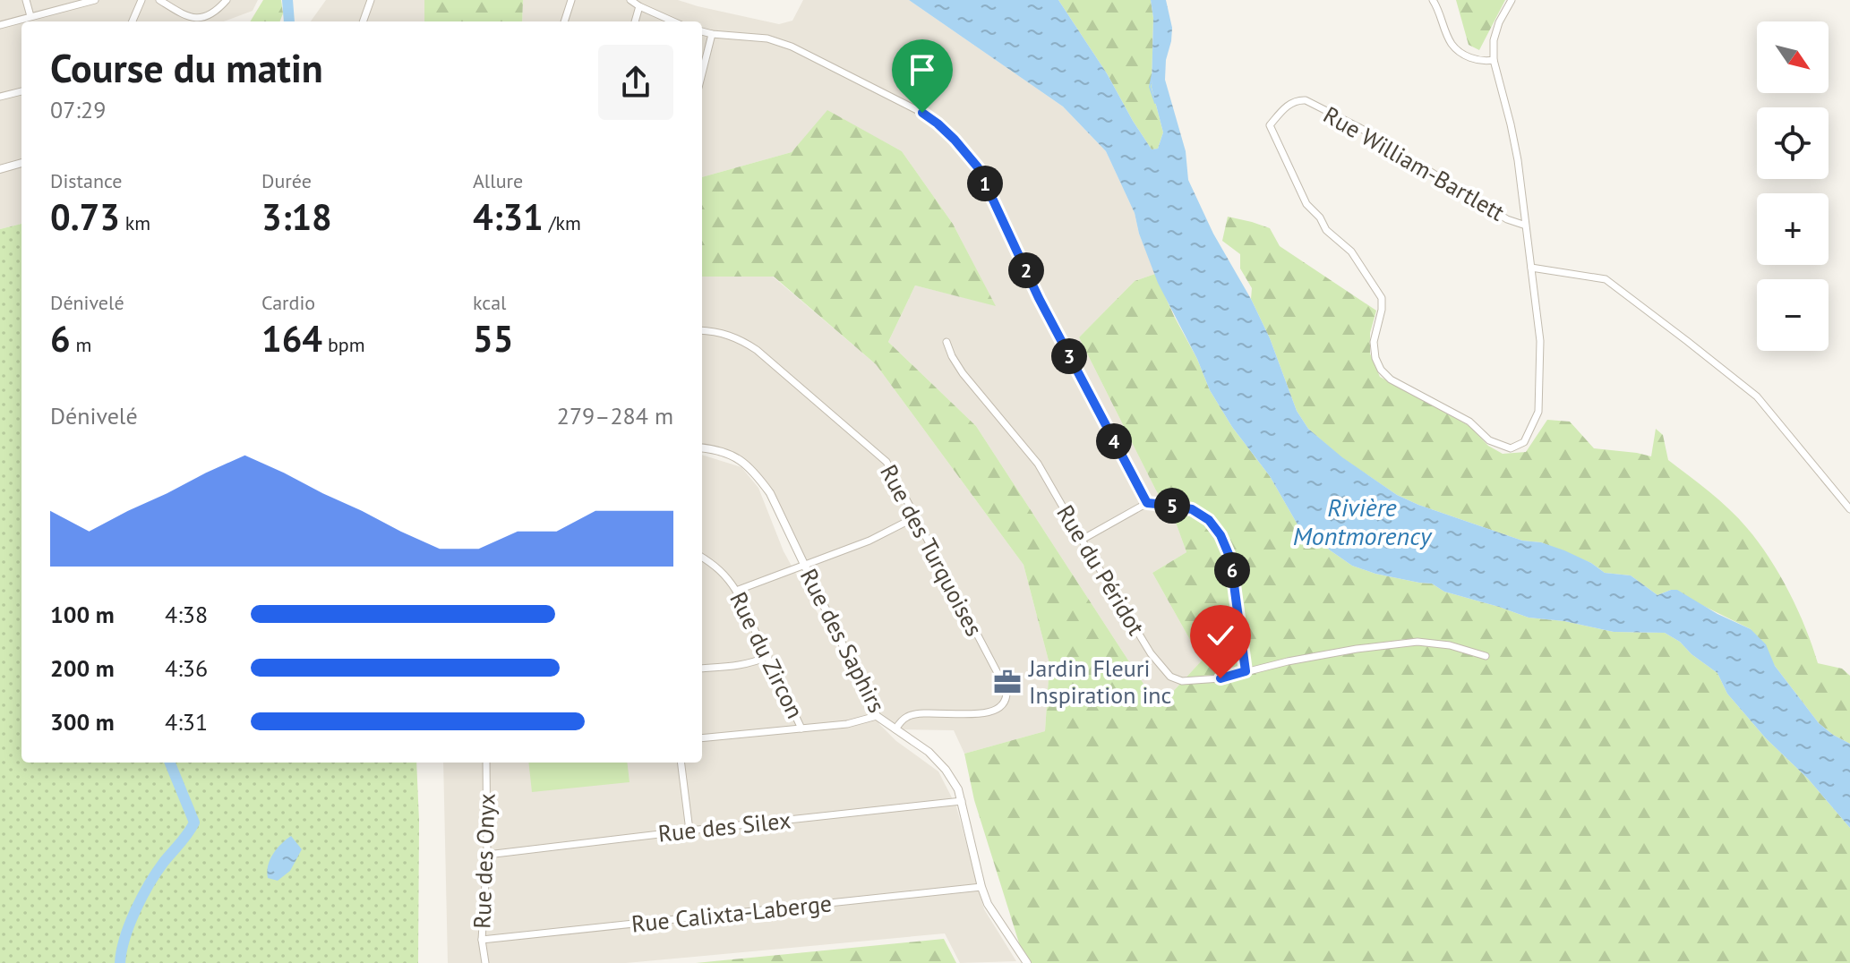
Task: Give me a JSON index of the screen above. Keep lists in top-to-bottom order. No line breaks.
{"streets":{"street":["Rue William-Bartlett","Rue des Turquoises","Rue du Péridot","Rue des Saphirs","Rue du Zircon","Rue des Silex","Rue des Onyx","Rue Calixta-Laberge"]},"crossings":[["Rue des Turquoises","Rue des Saphirs"],["Rue des Saphirs","Rue des Silex"],["Rue des Saphirs","Rue Calixta-Laberge"],["Rue des Silex","Rue des Onyx"],["Rue des Onyx","Rue Calixta-Laberge"]],"water":["Rivière Montmorency"],"places":{"office":["Jardin Fleuri Inspiration inc"]},"north":"bottom right","page":{"map_buttons":["+","−"],"heading":["Course du matin","07:29"],"stats":[["Distance","0.73 km"],["Durée","3:18"],["Allure","4:31 /km"],["Dénivelé","6 m"],["Cardio","164 bpm"],["kcal","55"]],"pins":["1","2","3","4","5","6"],"chart":["Dénivelé","279–284 m"],"list":[{"name":"100 m","note":"4:38"},{"name":"200 m","note":"4:36"},{"name":"300 m","note":"4:31"}]}}
